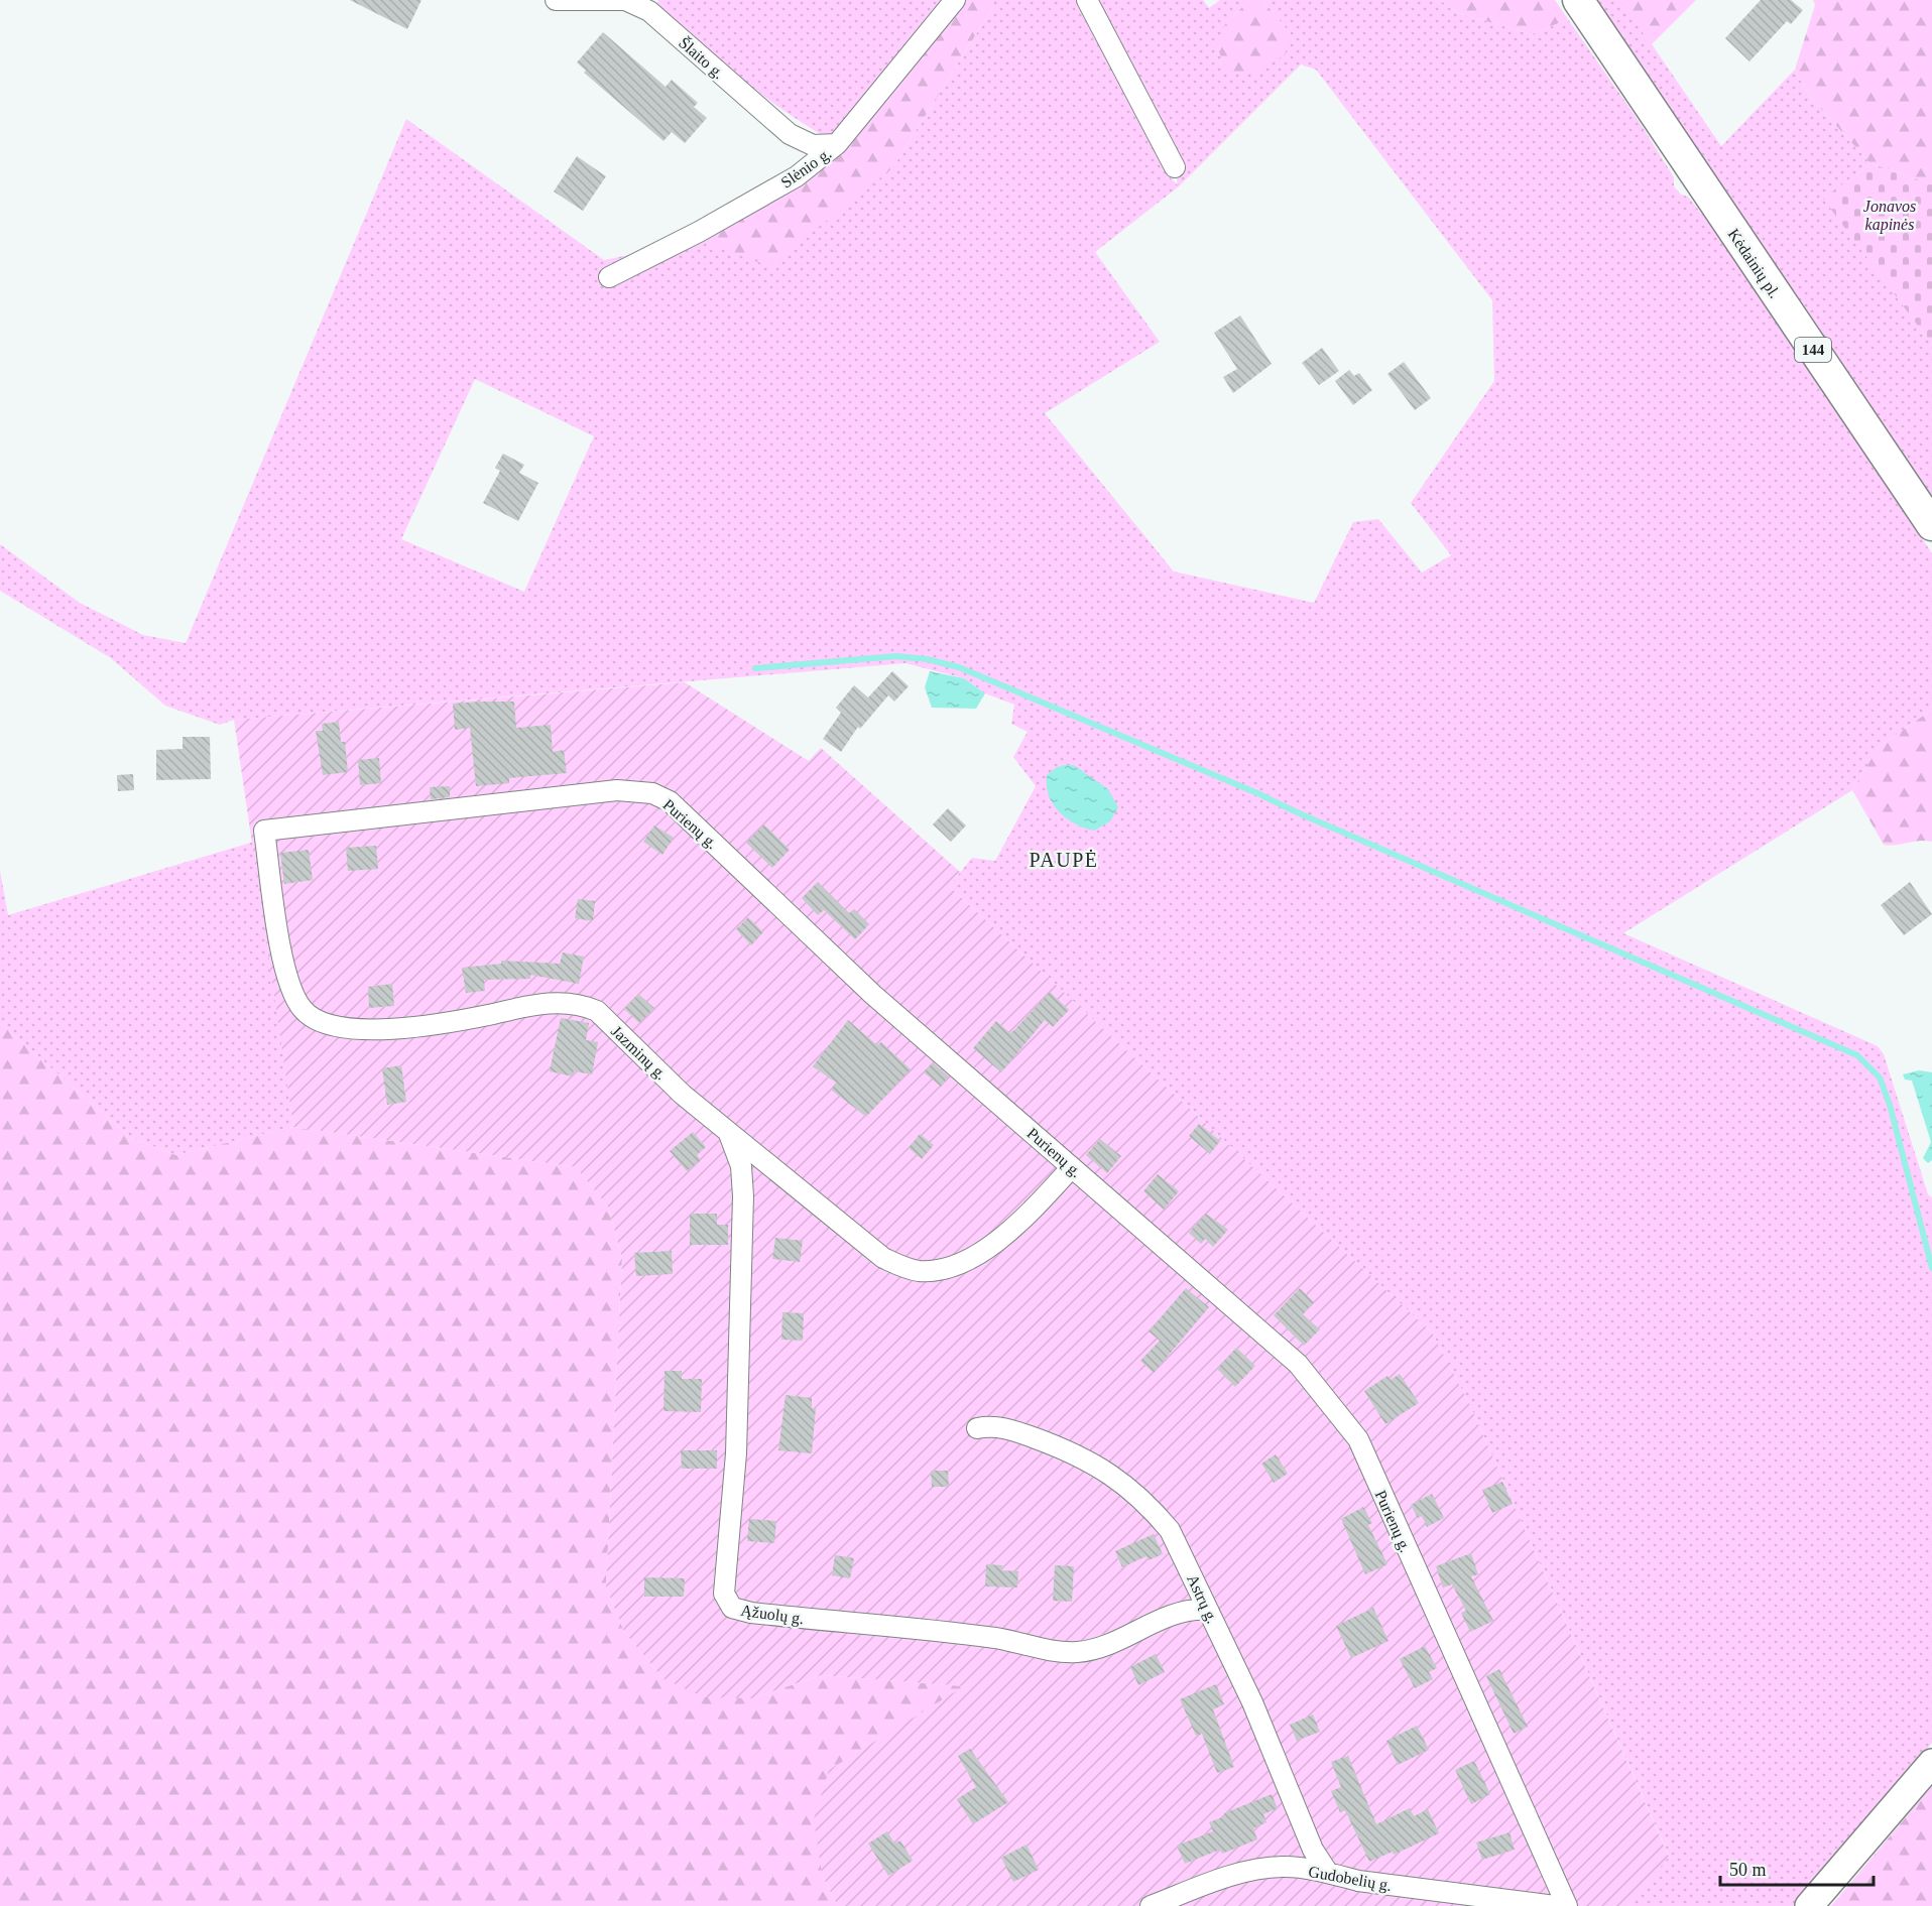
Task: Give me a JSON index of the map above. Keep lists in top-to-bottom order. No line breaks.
{"streets":{"main road":["Kėdainių pl.","144"],"street":["Šlaito g.","Slėnio g.","Purienų g.","Jazminų g.","Astrų g.","Ąžuolų g.","Gudobelių g."]},"crossings":[["Šlaito g.","Slėnio g."],["Purienų g.","Jazminų g."],["Jazminų g.","Ąžuolų g."],["Astrų g.","Ąžuolų g."],["Astrų g.","Gudobelių g."]],"districts":["PAUPĖ"],"parks":["Jonavos kapinės"],"scale_bar":"50 m"}
